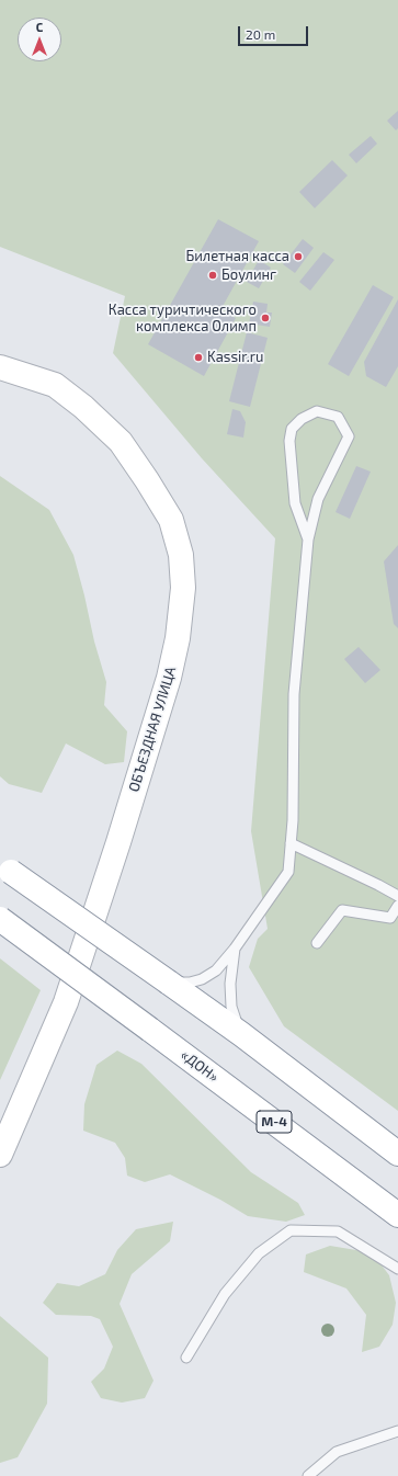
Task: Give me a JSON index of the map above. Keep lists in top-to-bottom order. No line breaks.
{"streets":{"main road":["ОБЪЕЗДНАЯ УЛИЦА","«ДОН»","М-4"]},"places":["Билетная касса","Боулинг","Касса туричтического комплекса Олимп","Kassir.ru"],"scale_bar":"20 m","north":"top"}
